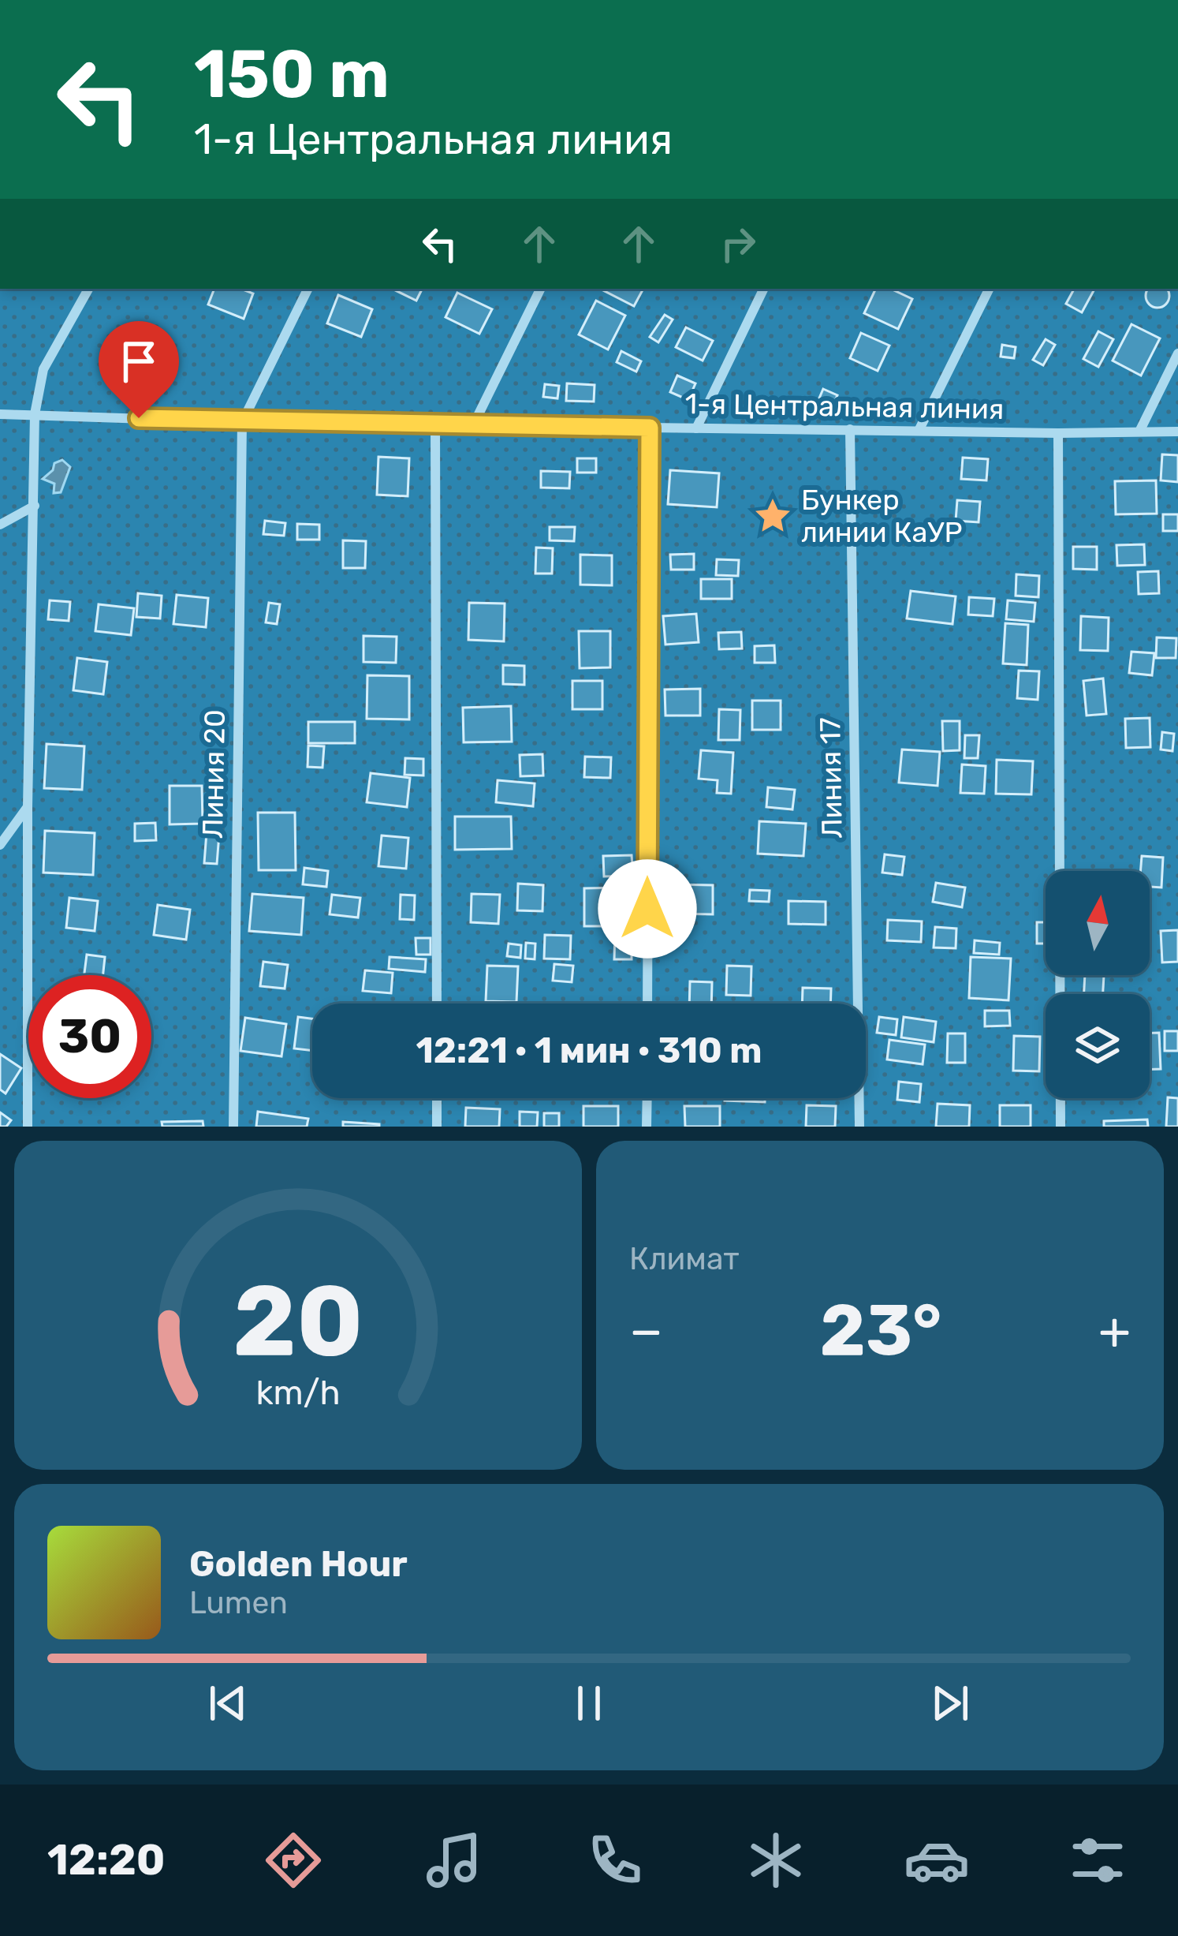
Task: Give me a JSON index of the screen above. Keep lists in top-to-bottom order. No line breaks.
{"streets":{"street":["1-я Центральная линия","Линия 20","Линия 17"]},"crossings":[["1-я Центральная линия","Линия 20"],["1-я Центральная линия","Линия 17"]],"places":{"place":["Бункер линии КаУР"]},"north":"top","page":{"turn":["150 m","1-я Центральная линия"],"limit":"30","trip":"12:21 · 1 мин · 310 m","tile":"Климат","heat":["−","23°","+"],"song":["Golden Hour","Lumen"],"tabs":"12:20","gauge":["20","km/h"]}}
